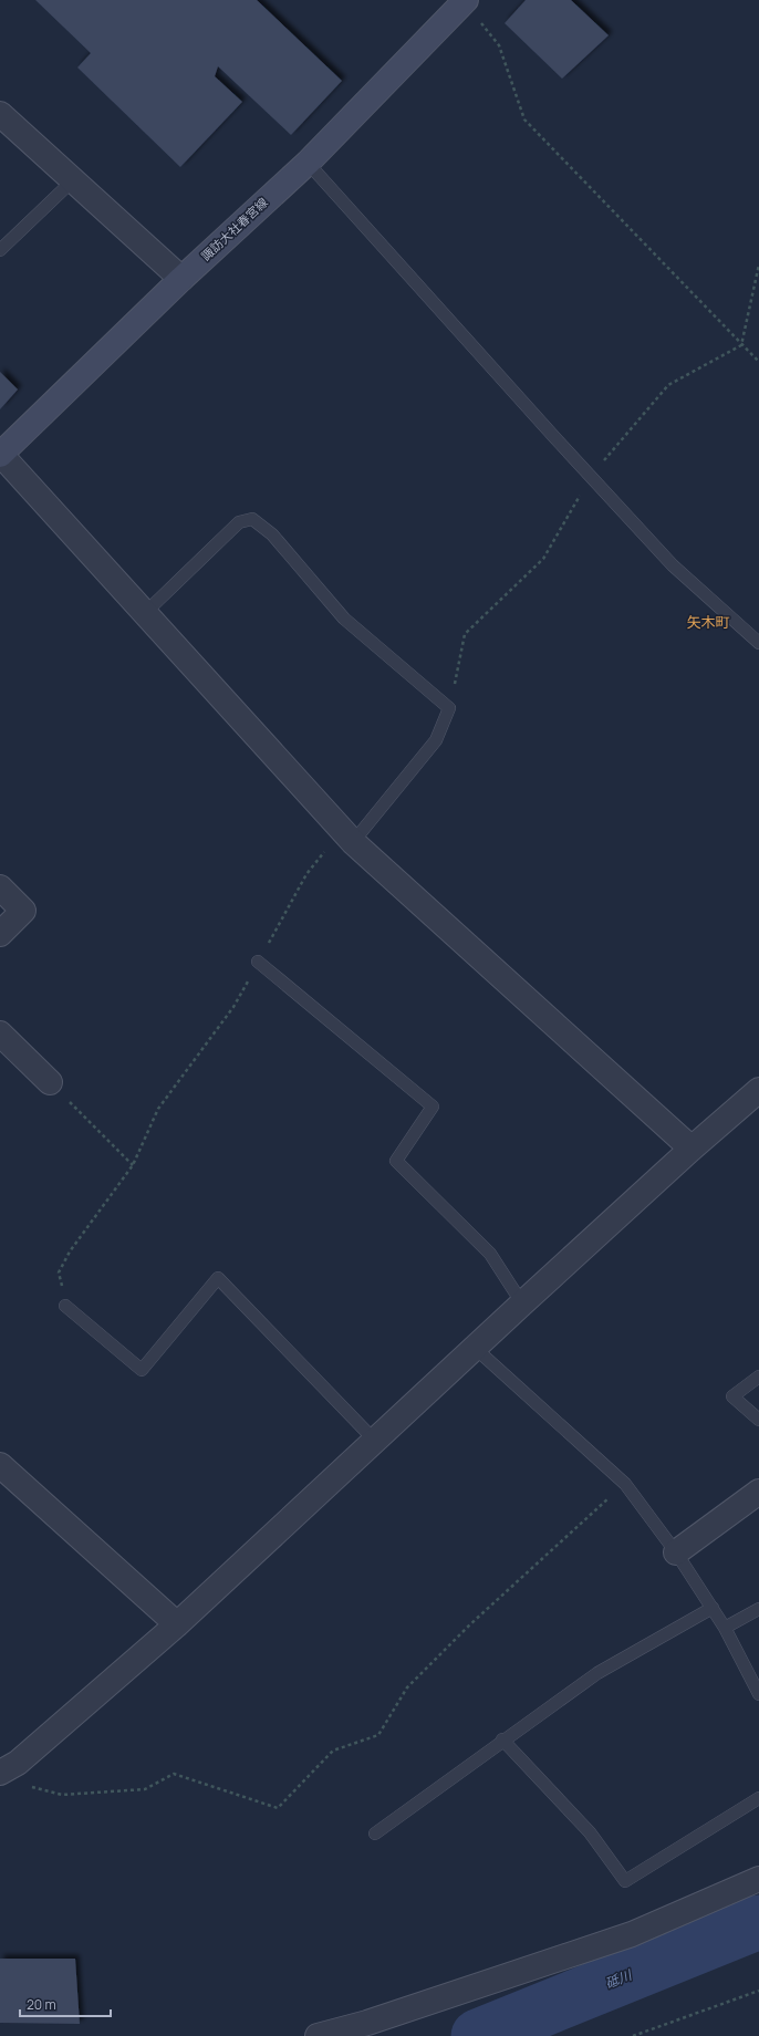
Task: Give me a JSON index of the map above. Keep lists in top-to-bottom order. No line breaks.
{"streets":{"main road":["諏訪大社春宮線"]},"districts":["矢木町"],"water":["砥川"],"scale_bar":"20 m"}
